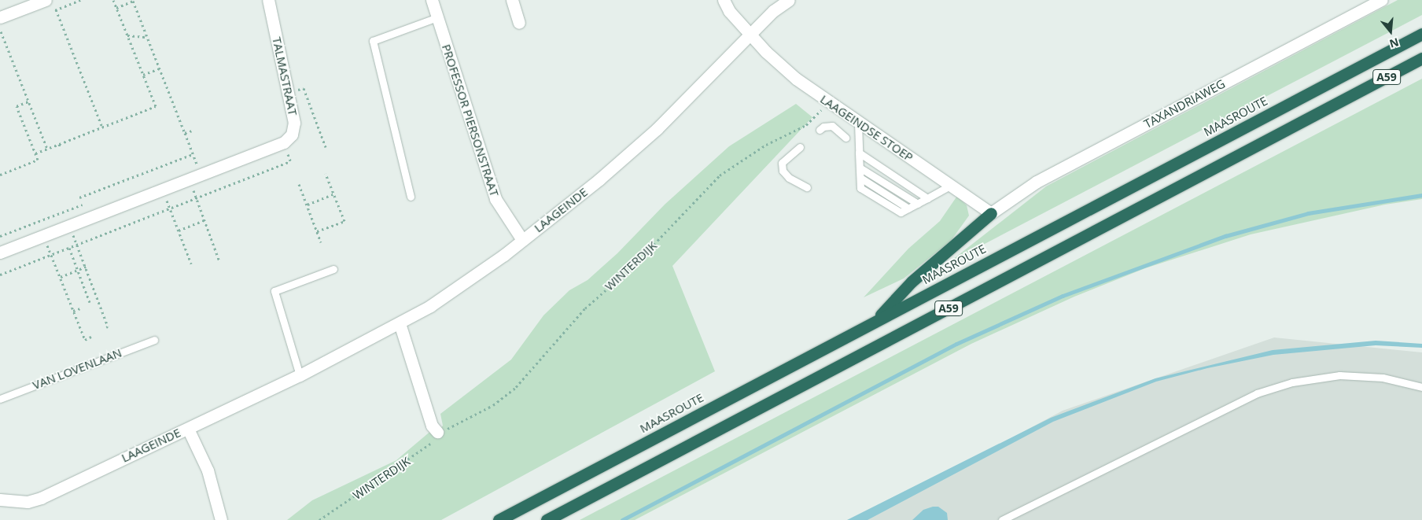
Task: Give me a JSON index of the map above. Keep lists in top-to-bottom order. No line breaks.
{"streets":{"highway":["A59","MAASROUTE"],"street":["TALMASTRAAT","TAXANDRIAWEG","PROFESSOR PIERSONSTRAAT","LAAGEINDSE STOEP","LAAGEINDE"],"lane":["VAN LOVENLAAN"],"path":["WINTERDIJK"]},"crossings":[["A59","TAXANDRIAWEG"],["A59","MAASROUTE"],["A59","LAAGEINDSE STOEP"],["TAXANDRIAWEG","LAAGEINDSE STOEP"],["PROFESSOR PIERSONSTRAAT","LAAGEINDE"],["LAAGEINDSE STOEP","LAAGEINDE"],["LAAGEINDSE STOEP","WINTERDIJK"]],"north":"bottom"}
